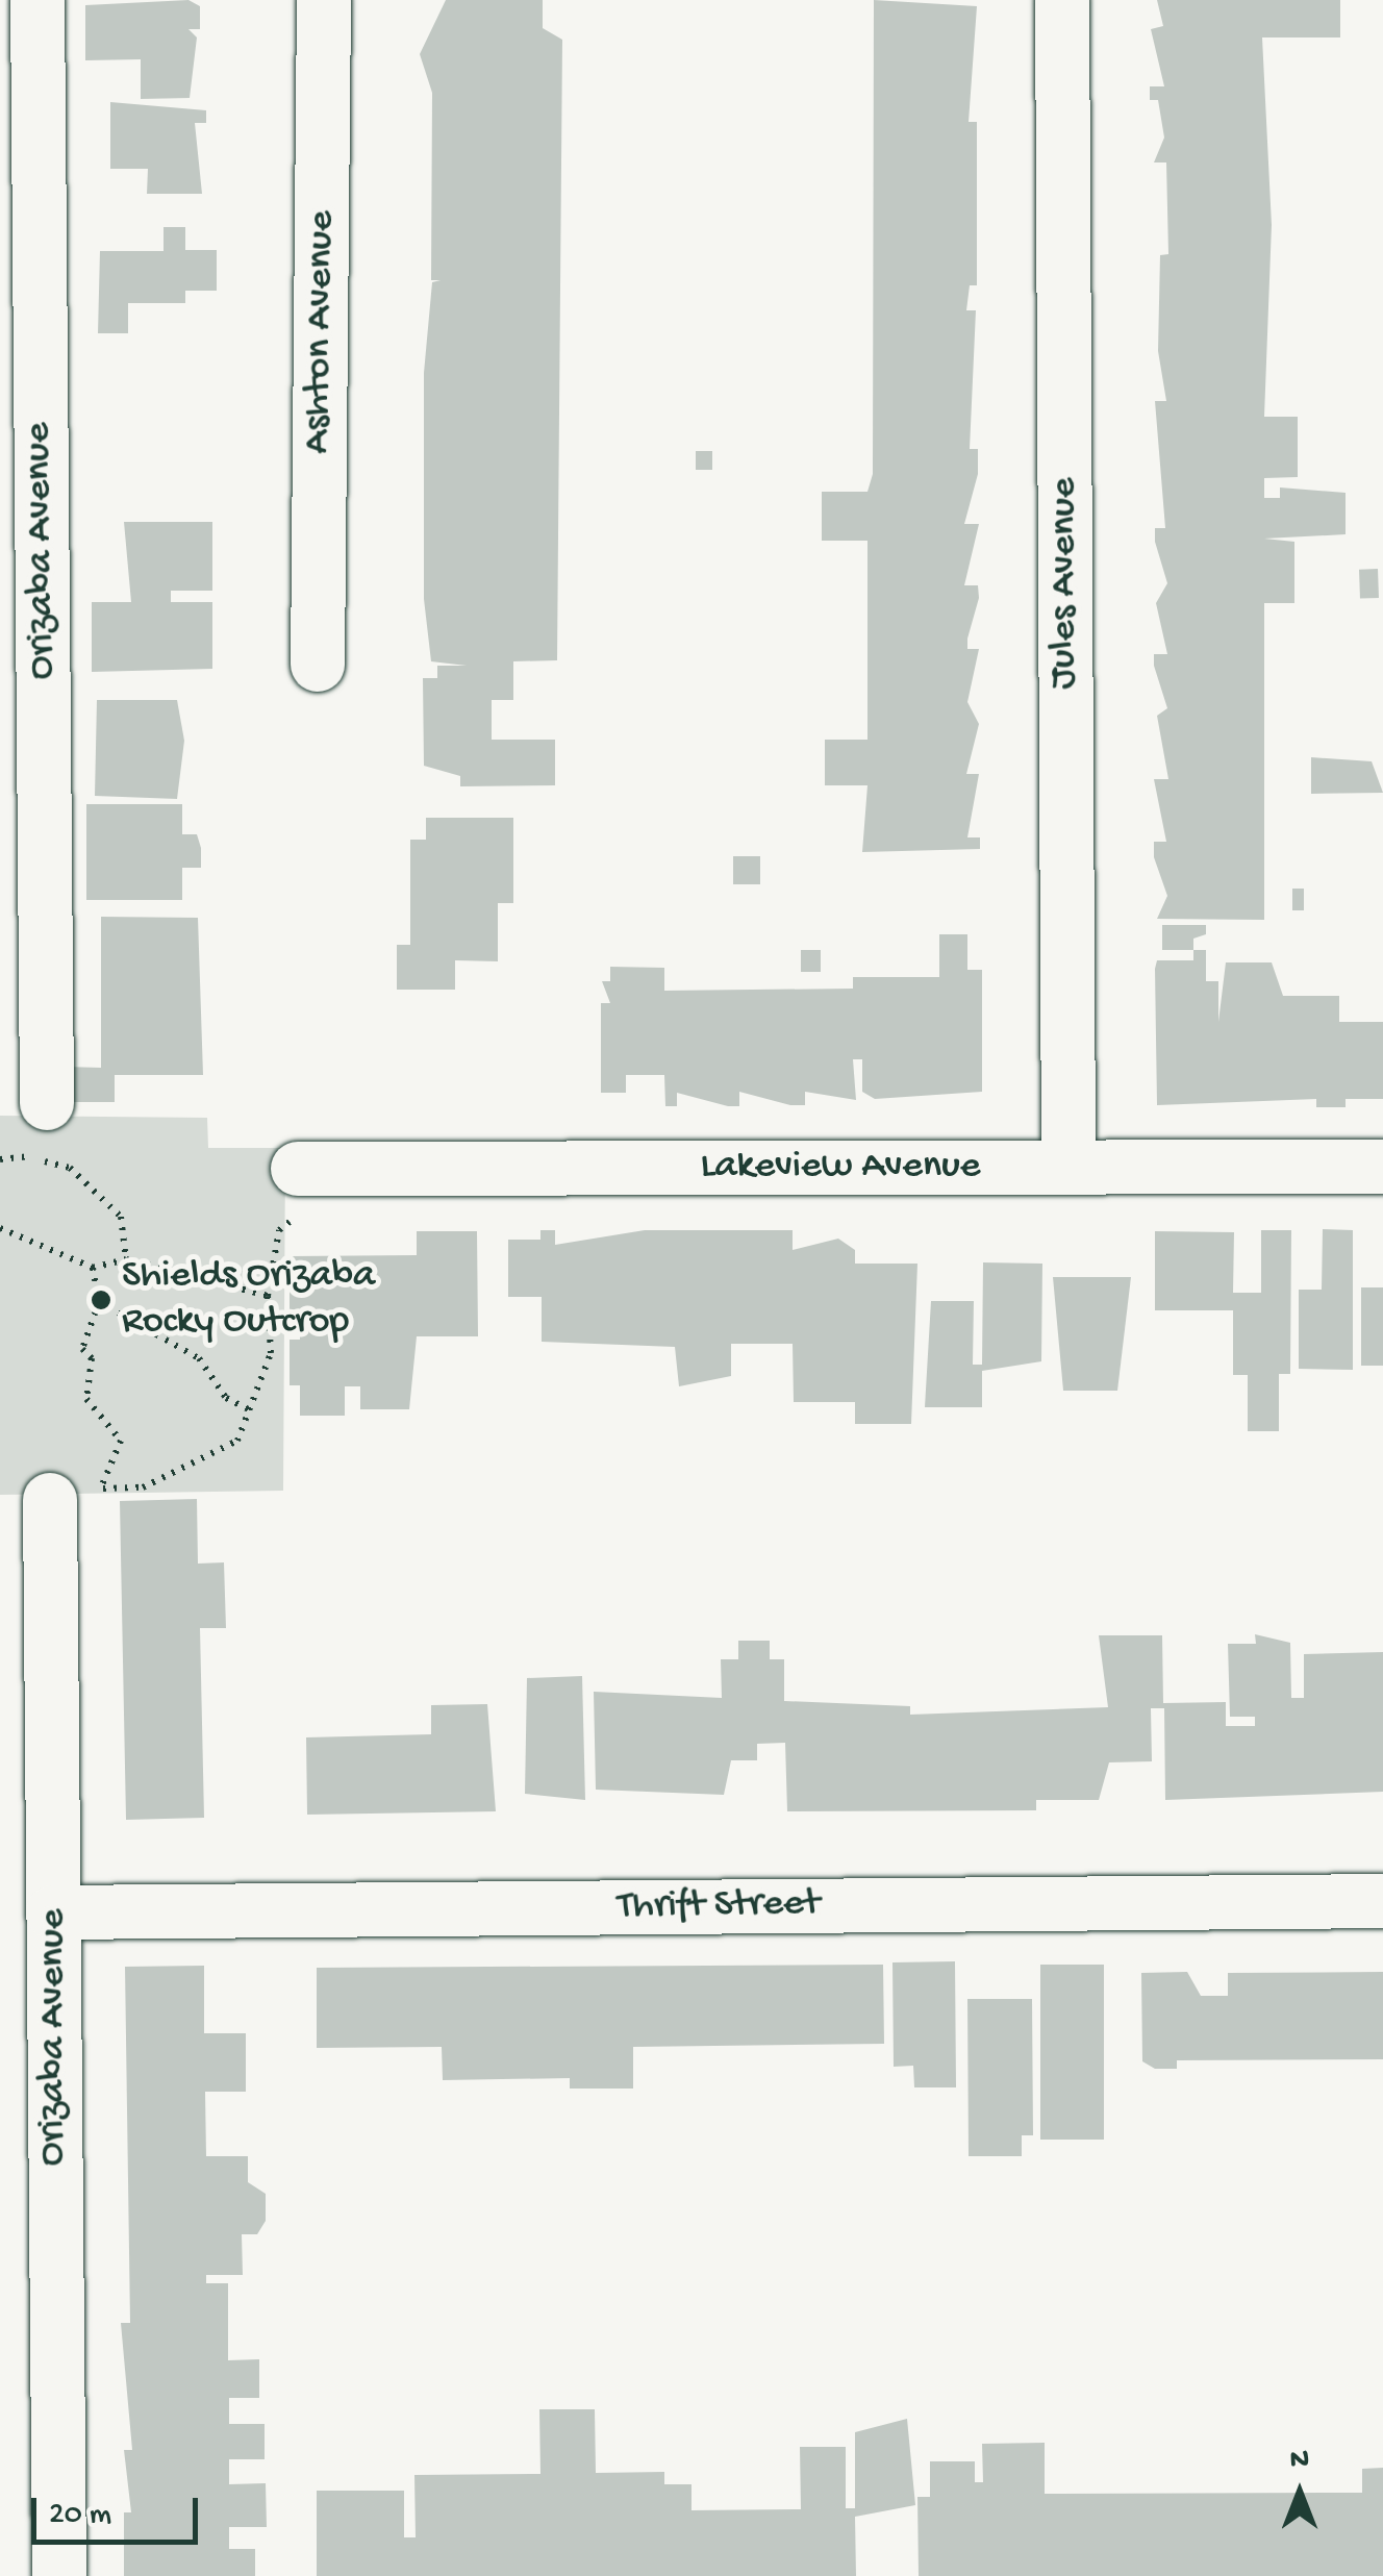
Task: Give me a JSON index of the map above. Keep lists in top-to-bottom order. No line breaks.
{"streets":{"street":["Ashton Avenue","Orizaba Avenue","Jules Avenue","Lakeview Avenue","Thrift Street"]},"crossings":[["Orizaba Avenue","Thrift Street"],["Jules Avenue","Lakeview Avenue"]],"places":["Shields Orizaba Rocky Outcrop"],"scale_bar":"20 m","north":"top"}
